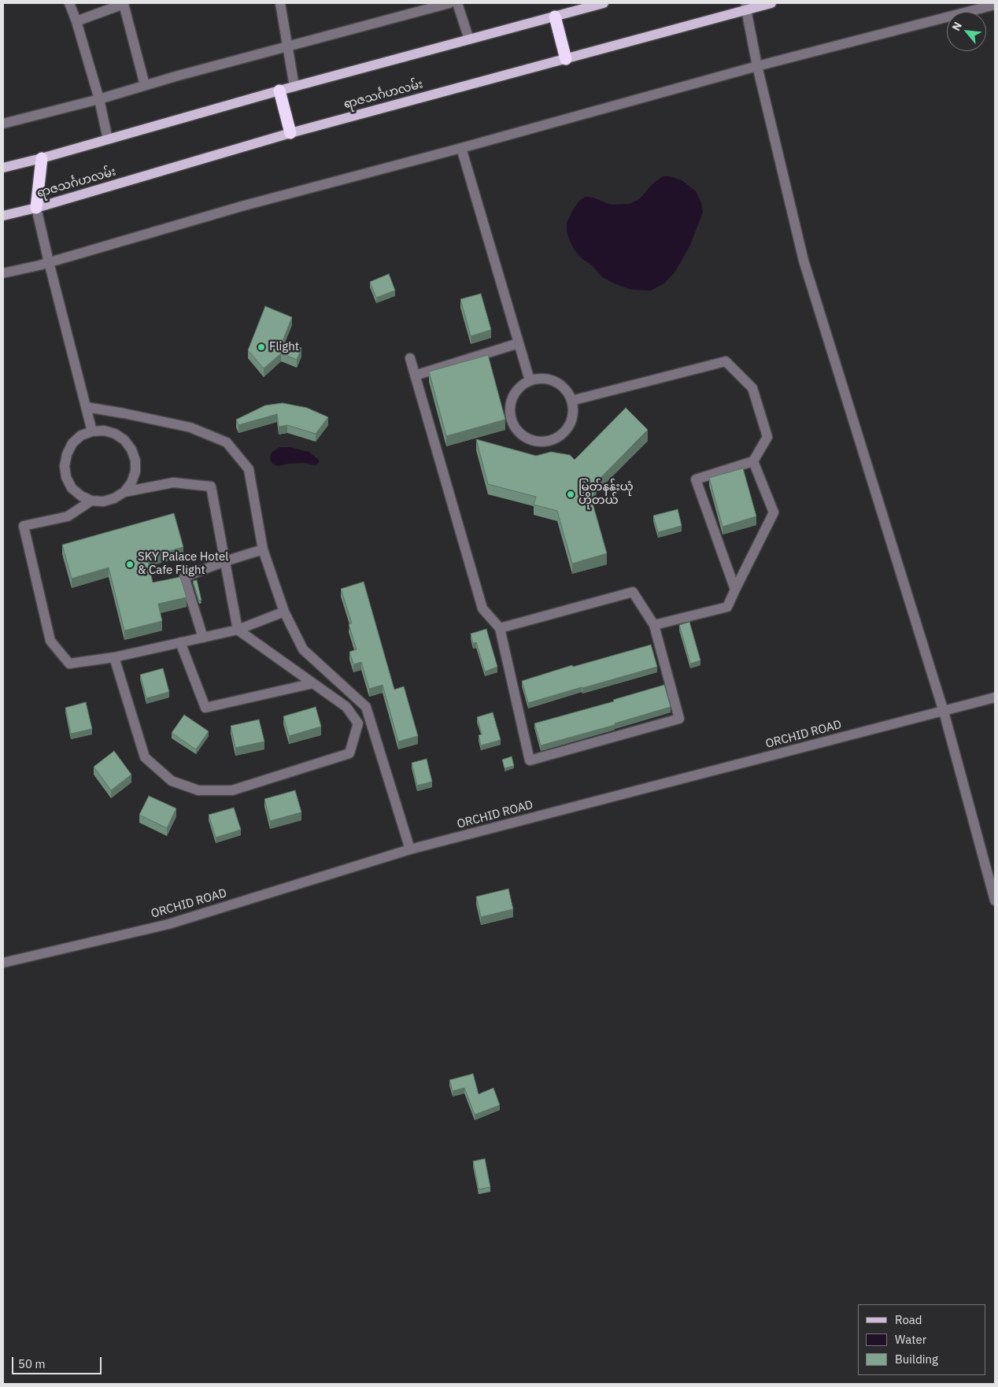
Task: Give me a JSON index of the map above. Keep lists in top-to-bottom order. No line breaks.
{"streets":{"main road":["ရာဇသင်္ဂဟလမ်း"],"street":["ORCHID ROAD"]},"places":["Flight","မြတ်နန်းယုံ ဟိုတယ်","SKY Palace Hotel & Cafe Flight"],"legend":["Road","Water","Building"],"scale_bar":"50 m","north":"top left"}
